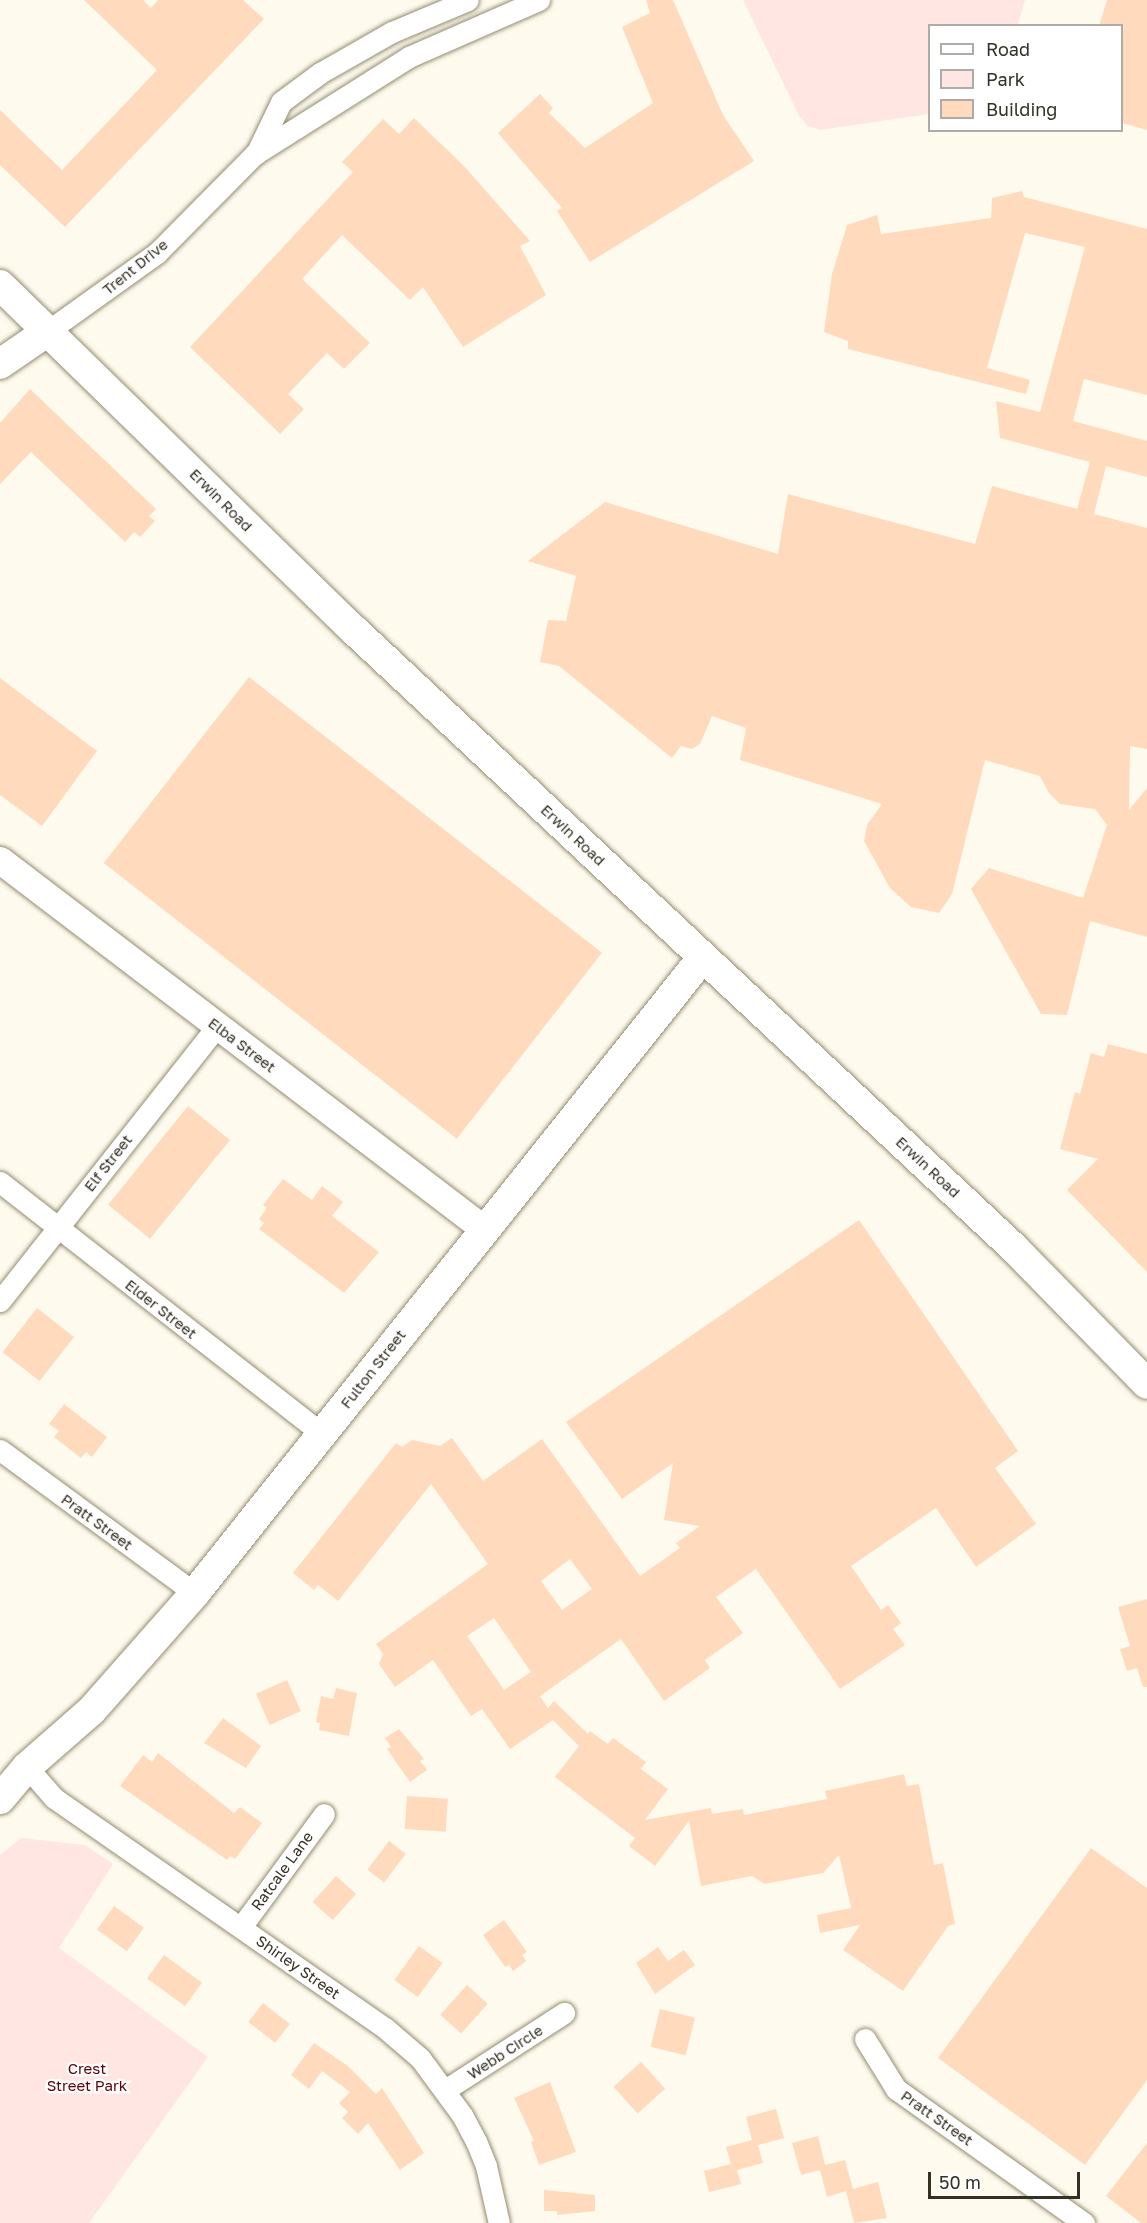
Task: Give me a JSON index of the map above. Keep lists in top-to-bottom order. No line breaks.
{"streets":{"main road":["Trent Drive","Erwin Road","Fulton Street"],"street":["Elba Street","Elf Street","Elder Street","Pratt Street","Ratcale Lane","Shirley Street","Webb Circle"]},"crossings":[["Trent Drive","Erwin Road"],["Erwin Road","Fulton Street"],["Elba Street","Elf Street"],["Elba Street","Fulton Street"],["Elf Street","Elder Street"],["Elder Street","Fulton Street"],["Fulton Street","Pratt Street"],["Fulton Street","Shirley Street"],["Ratcale Lane","Shirley Street"],["Shirley Street","Webb Circle"]],"parks":["Crest Street Park"],"legend":["Road","Park","Building"],"scale_bar":"50 m"}
